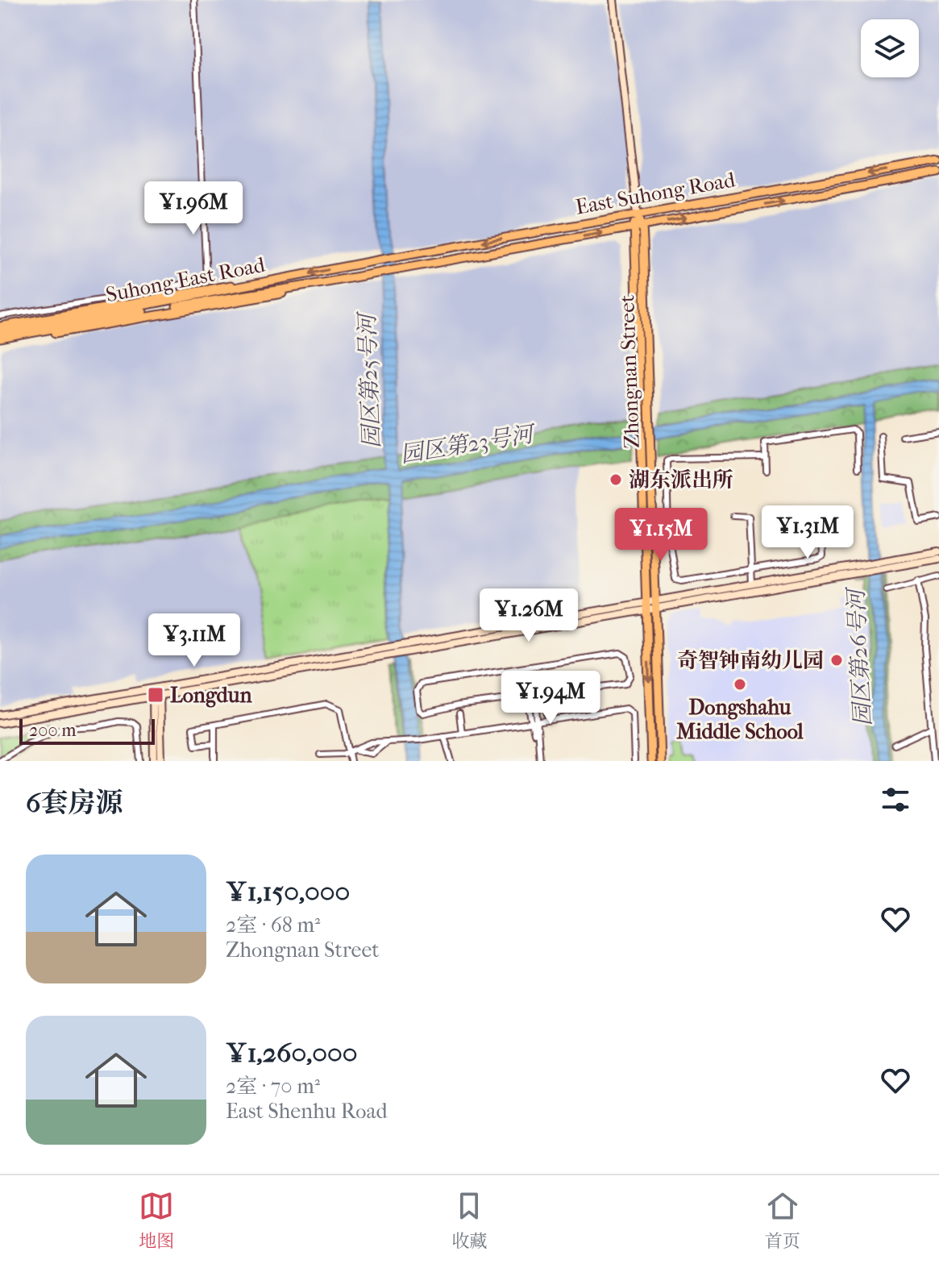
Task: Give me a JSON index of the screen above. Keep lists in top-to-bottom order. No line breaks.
{"streets":{"main road":["East Suhong Road","Suhong East Road","Zhongnan Street"]},"crossings":[["East Suhong Road","Suhong East Road"],["East Suhong Road","Zhongnan Street"]],"water":["园区第25号河","园区第23号河","园区第26号河"],"places":{"other":["湖东派出所","奇智钟南幼儿园","Dongshahu Middle School"],"transit":["Longdun"]},"scale_bar":"200 m","page":{"price":["¥1.96M","¥1.31M","¥1.15M","¥1.26M","¥3.11M","¥1.94M"],"scale":"200 m","heading":"6套房源","list":[{"name":"¥1,150,000","note":"2室 · 68 m² · Zhongnan Street"},{"name":"¥1,260,000","note":"2室 · 70 m² · East Shenhu Road"}],"tabs":["地图","收藏","首页"]}}
